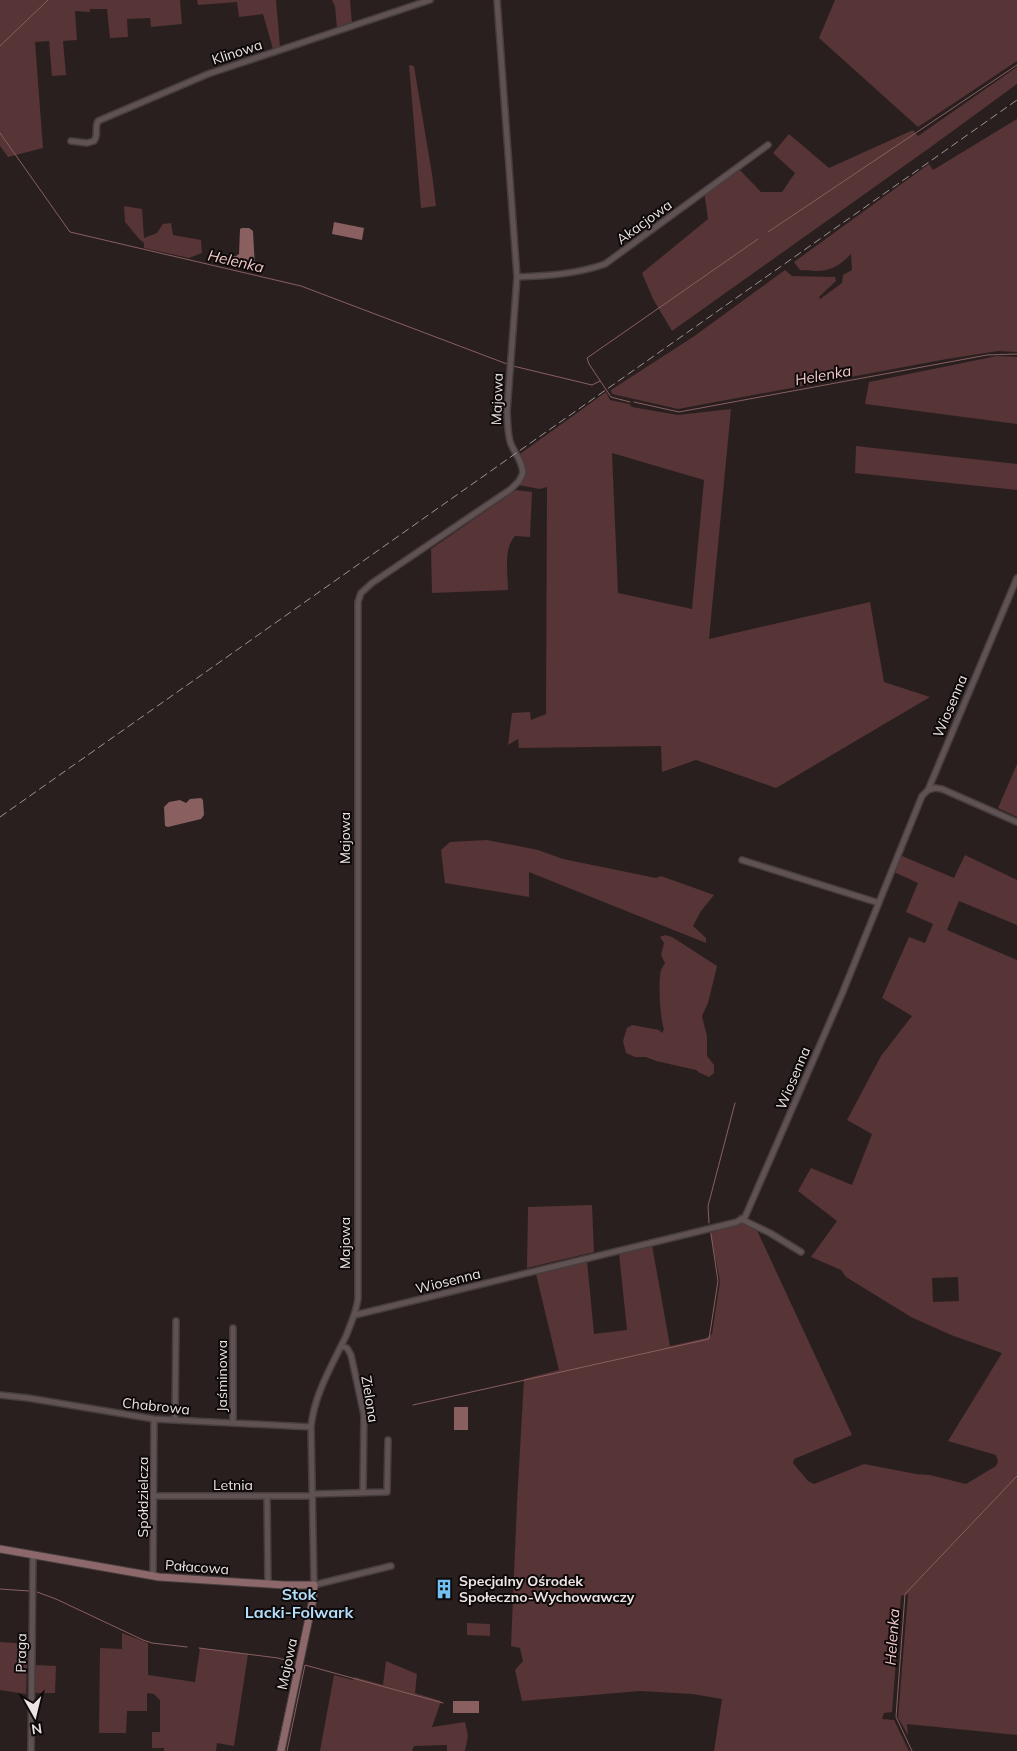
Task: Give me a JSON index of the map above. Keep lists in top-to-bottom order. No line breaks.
{"streets":{"street":["Klinowa","Akacjowa","Majowa","Wiosenna","Jaśminowa","Zielona","Chabrowa","Letnia","Spółdzielcza","Pałacowa","Praga"]},"crossings":[["Akacjowa","Majowa"],["Majowa","Wiosenna"],["Majowa","Zielona"],["Majowa","Chabrowa"],["Majowa","Letnia"],["Majowa","Pałacowa"],["Jaśminowa","Chabrowa"],["Zielona","Letnia"],["Chabrowa","Spółdzielcza"],["Letnia","Spółdzielcza"],["Spółdzielcza","Pałacowa"],["Pałacowa","Praga"]],"districts":["Stok Lacki-Folwark"],"water":["Helenka"],"places":{"building":["Specjalny Ośrodek Społeczno-Wychowawczy"]},"north":"bottom"}
